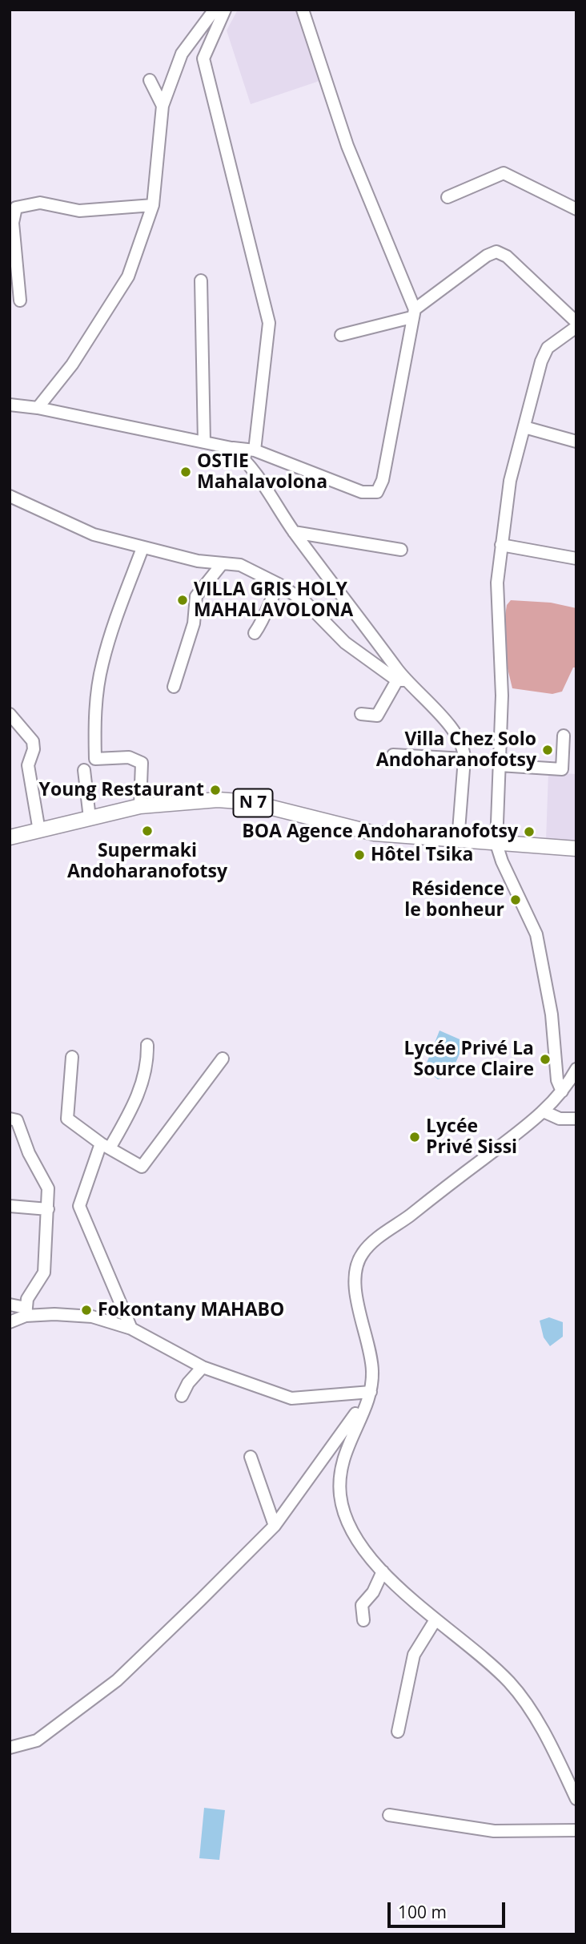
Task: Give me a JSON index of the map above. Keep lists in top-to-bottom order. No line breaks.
{"streets":{"main road":["N 7"]},"places":["OSTIE Mahalavolona","VILLA GRIS HOLY MAHALAVOLONA","Villa Chez Solo Andoharanofotsy","Young Restaurant","Supermaki Andoharanofotsy","BOA Agence Andoharanofotsy","Hôtel Tsika","Résidence le bonheur","Lycée Privé La Source Claire","Lycée Privé Sissi","Fokontany MAHABO"],"scale_bar":"100 m"}
